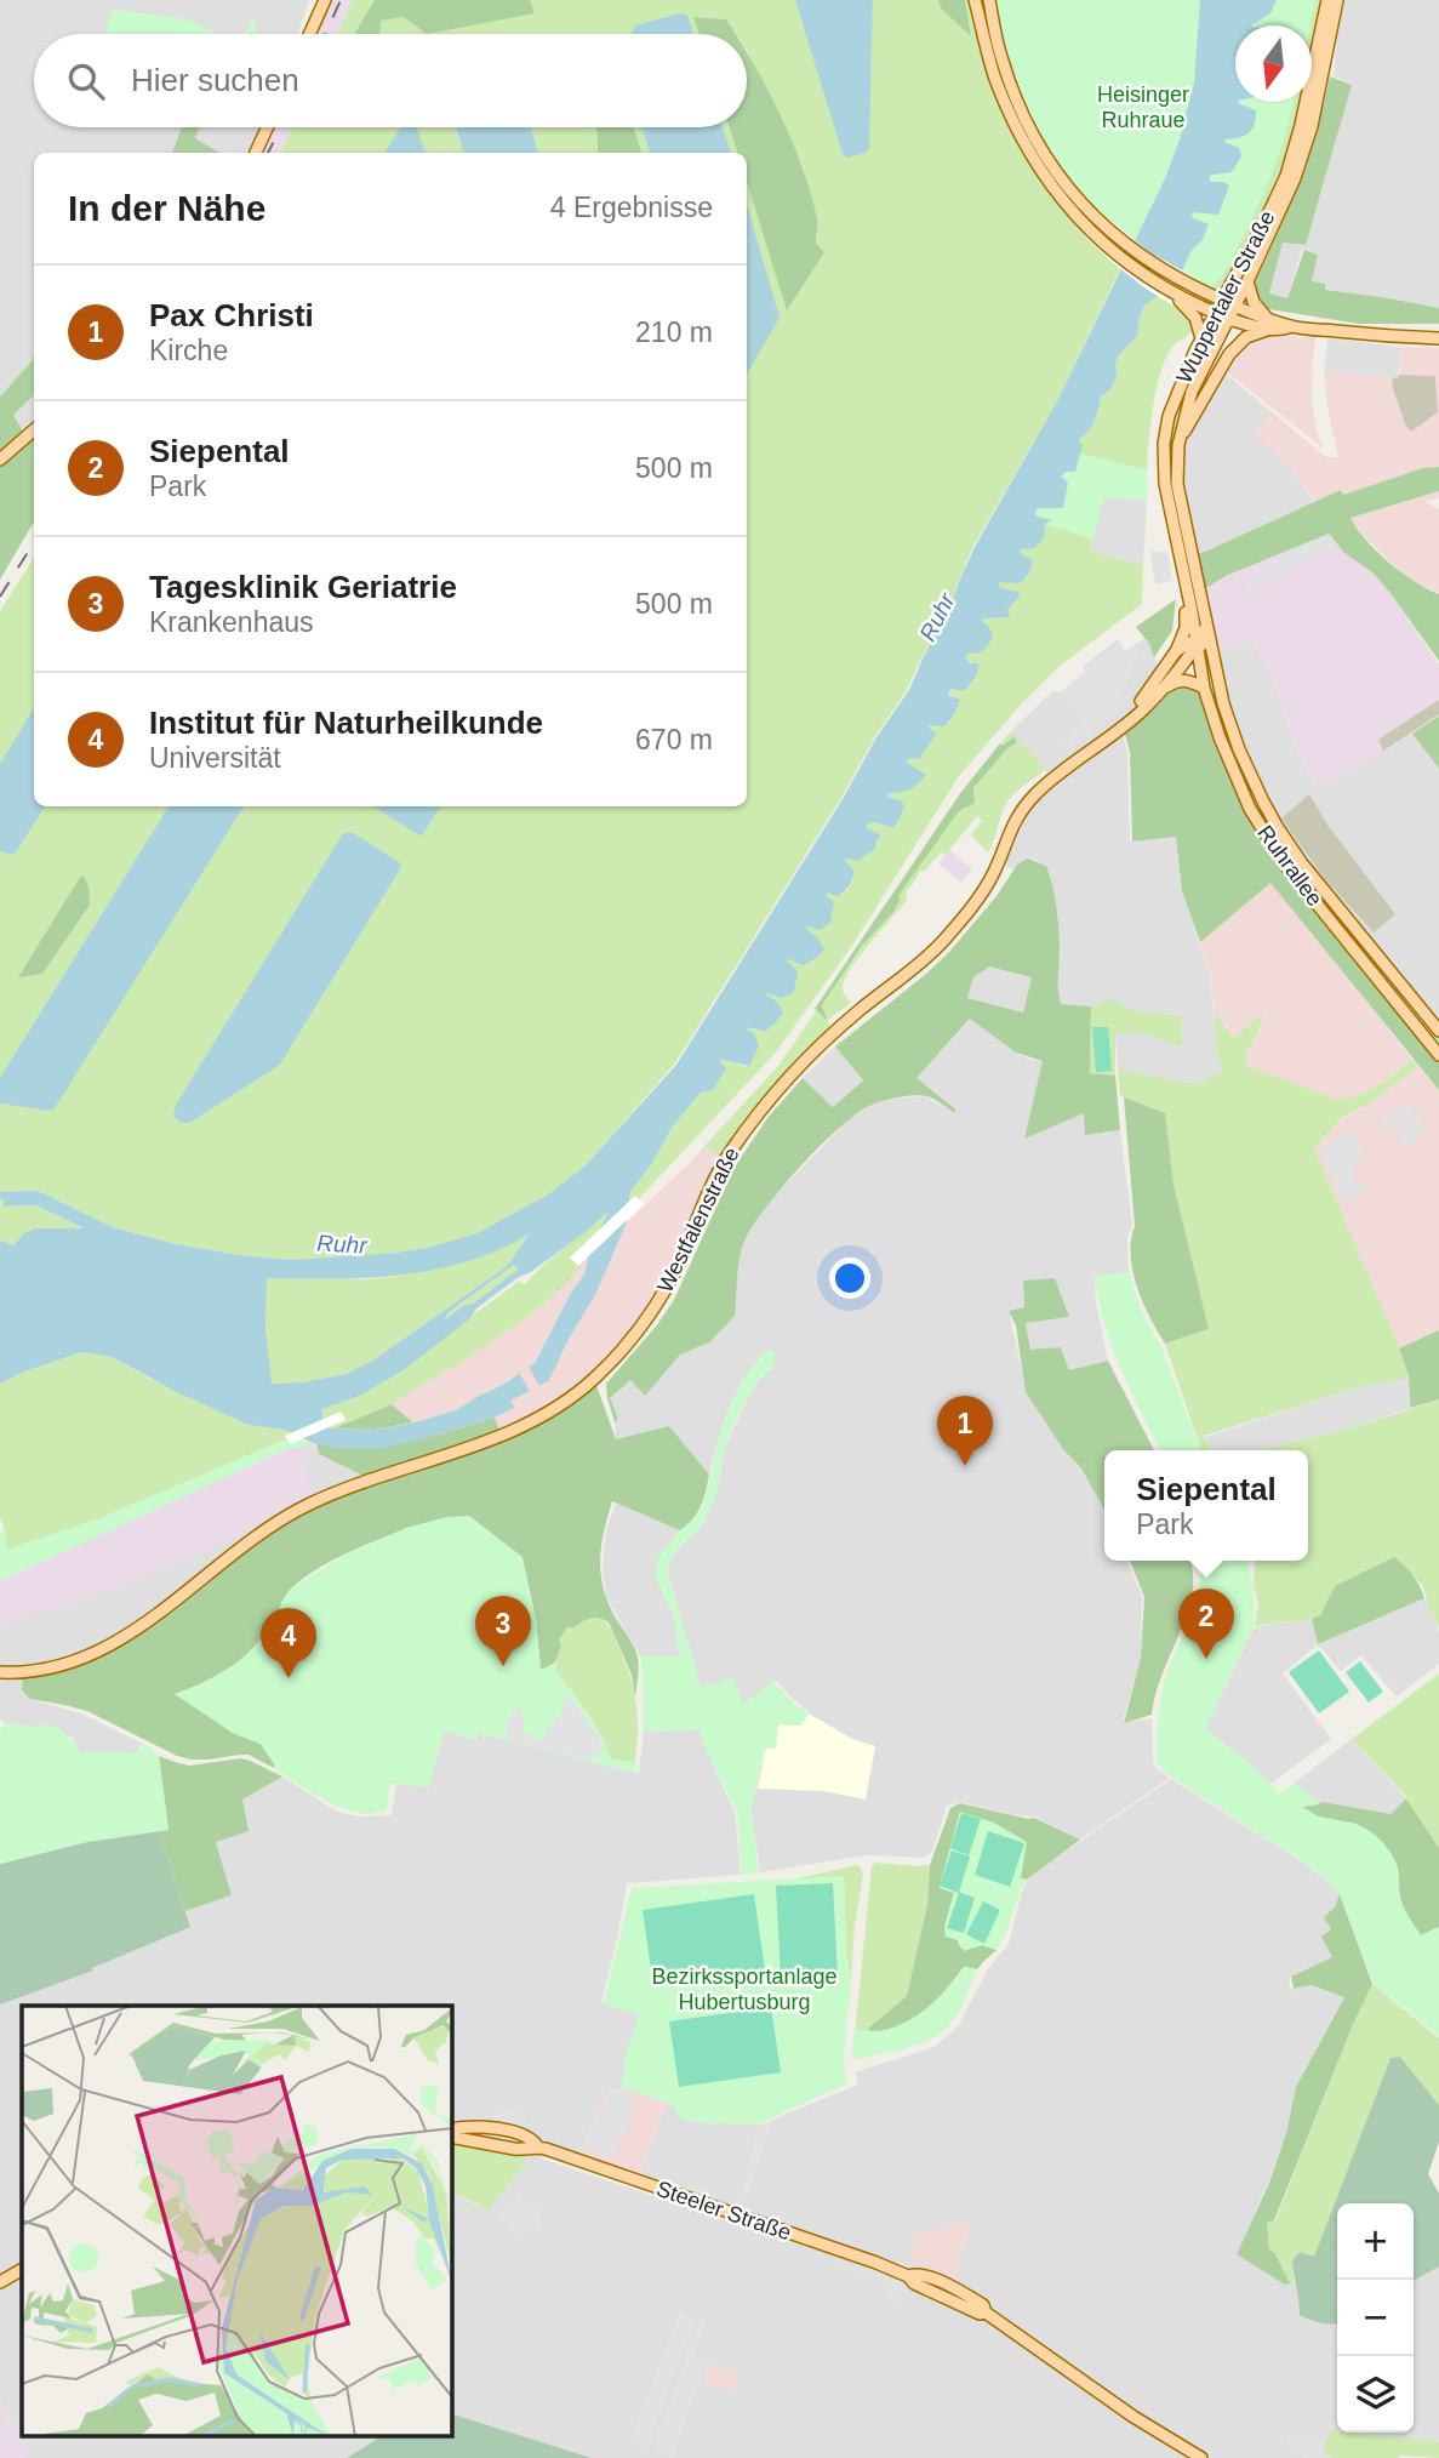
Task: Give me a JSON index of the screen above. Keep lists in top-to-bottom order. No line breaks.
{"streets":{"main road":["Wuppertaler Straße","Ruhrallee","Westfalenstraße","Steeler Straße"]},"crossings":[["Wuppertaler Straße","Ruhrallee"],["Wuppertaler Straße","Westfalenstraße"],["Ruhrallee","Westfalenstraße"]],"water":["Ruhr"],"parks":["Heisinger Ruhraue","Bezirkssportanlage Hubertusburg"],"north":"bottom","page":{"search":"Hier suchen","heading":["In der Nähe","4 Ergebnisse"],"list":[{"mark":"1","name":"Pax Christi","note":"Kirche","value":"210 m"},{"mark":"2","name":"Siepental","note":"Park","value":"500 m"},{"mark":"3","name":"Tagesklinik Geriatrie","note":"Krankenhaus","value":"500 m"},{"mark":"4","name":"Institut für Naturheilkunde","note":"Universität","value":"670 m"}],"pins":["1","2","3","4"],"popup":["Siepental","Park"],"map_buttons":["+","−"]}}
